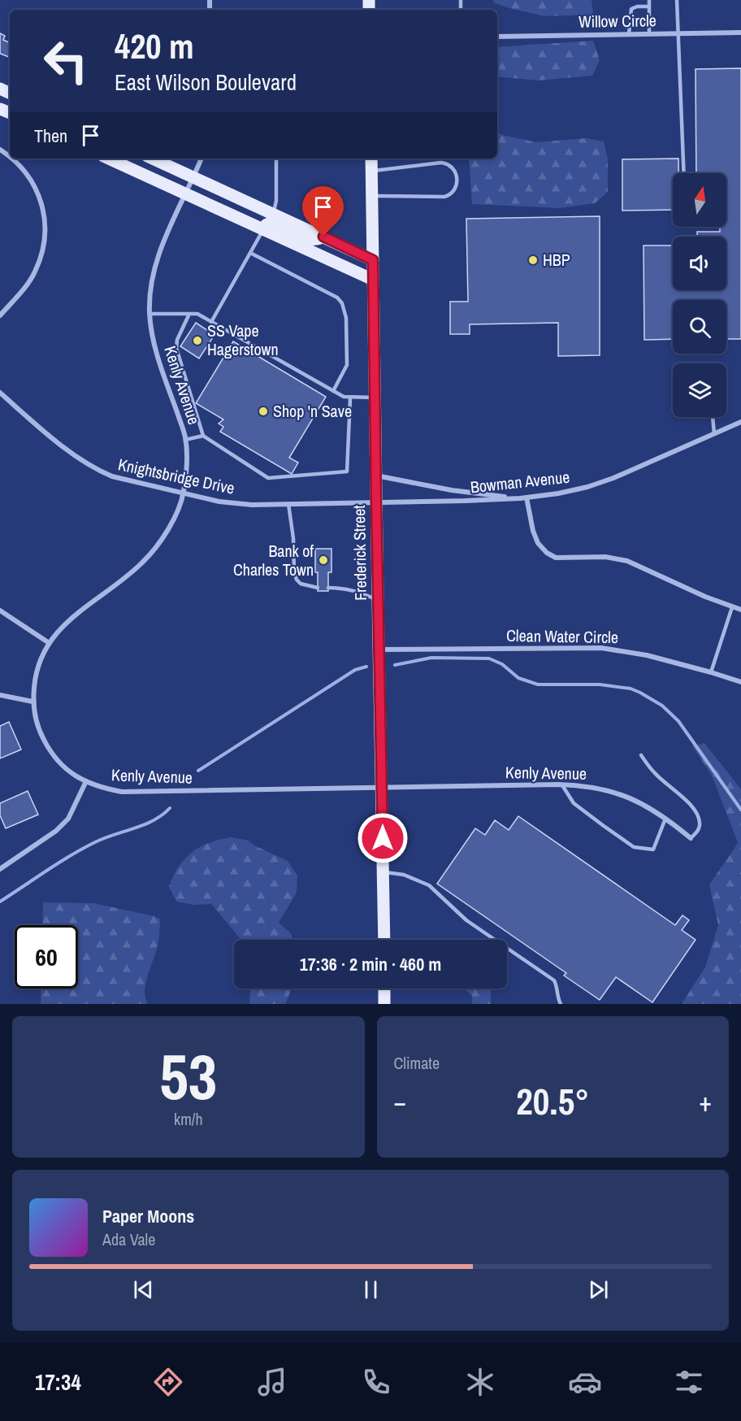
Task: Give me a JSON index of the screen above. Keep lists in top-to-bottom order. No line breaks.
{"streets":{"main road":["Frederick Street"],"street":["Willow Circle","Kenly Avenue","Knightsbridge Drive","Bowman Avenue","Clean Water Circle"]},"crossings":[["Kenly Avenue","Knightsbridge Drive"],["Kenly Avenue","Frederick Street"],["Knightsbridge Drive","Bowman Avenue"],["Knightsbridge Drive","Frederick Street"],["Bowman Avenue","Frederick Street"],["Frederick Street","Clean Water Circle"]],"places":["HBP","SS Vape Hagerstown","Shop 'n Save","Bank of Charles Town"],"north":"top","page":{"turn":["420 m","East Wilson Boulevard"],"then":"Then","limit":"60","trip":"17:36 · 2 min · 460 m","tile":[["53","km/h"],"Climate"],"heat":["−","20.5°","+"],"song":["Paper Moons","Ada Vale"],"tabs":"17:34"}}
